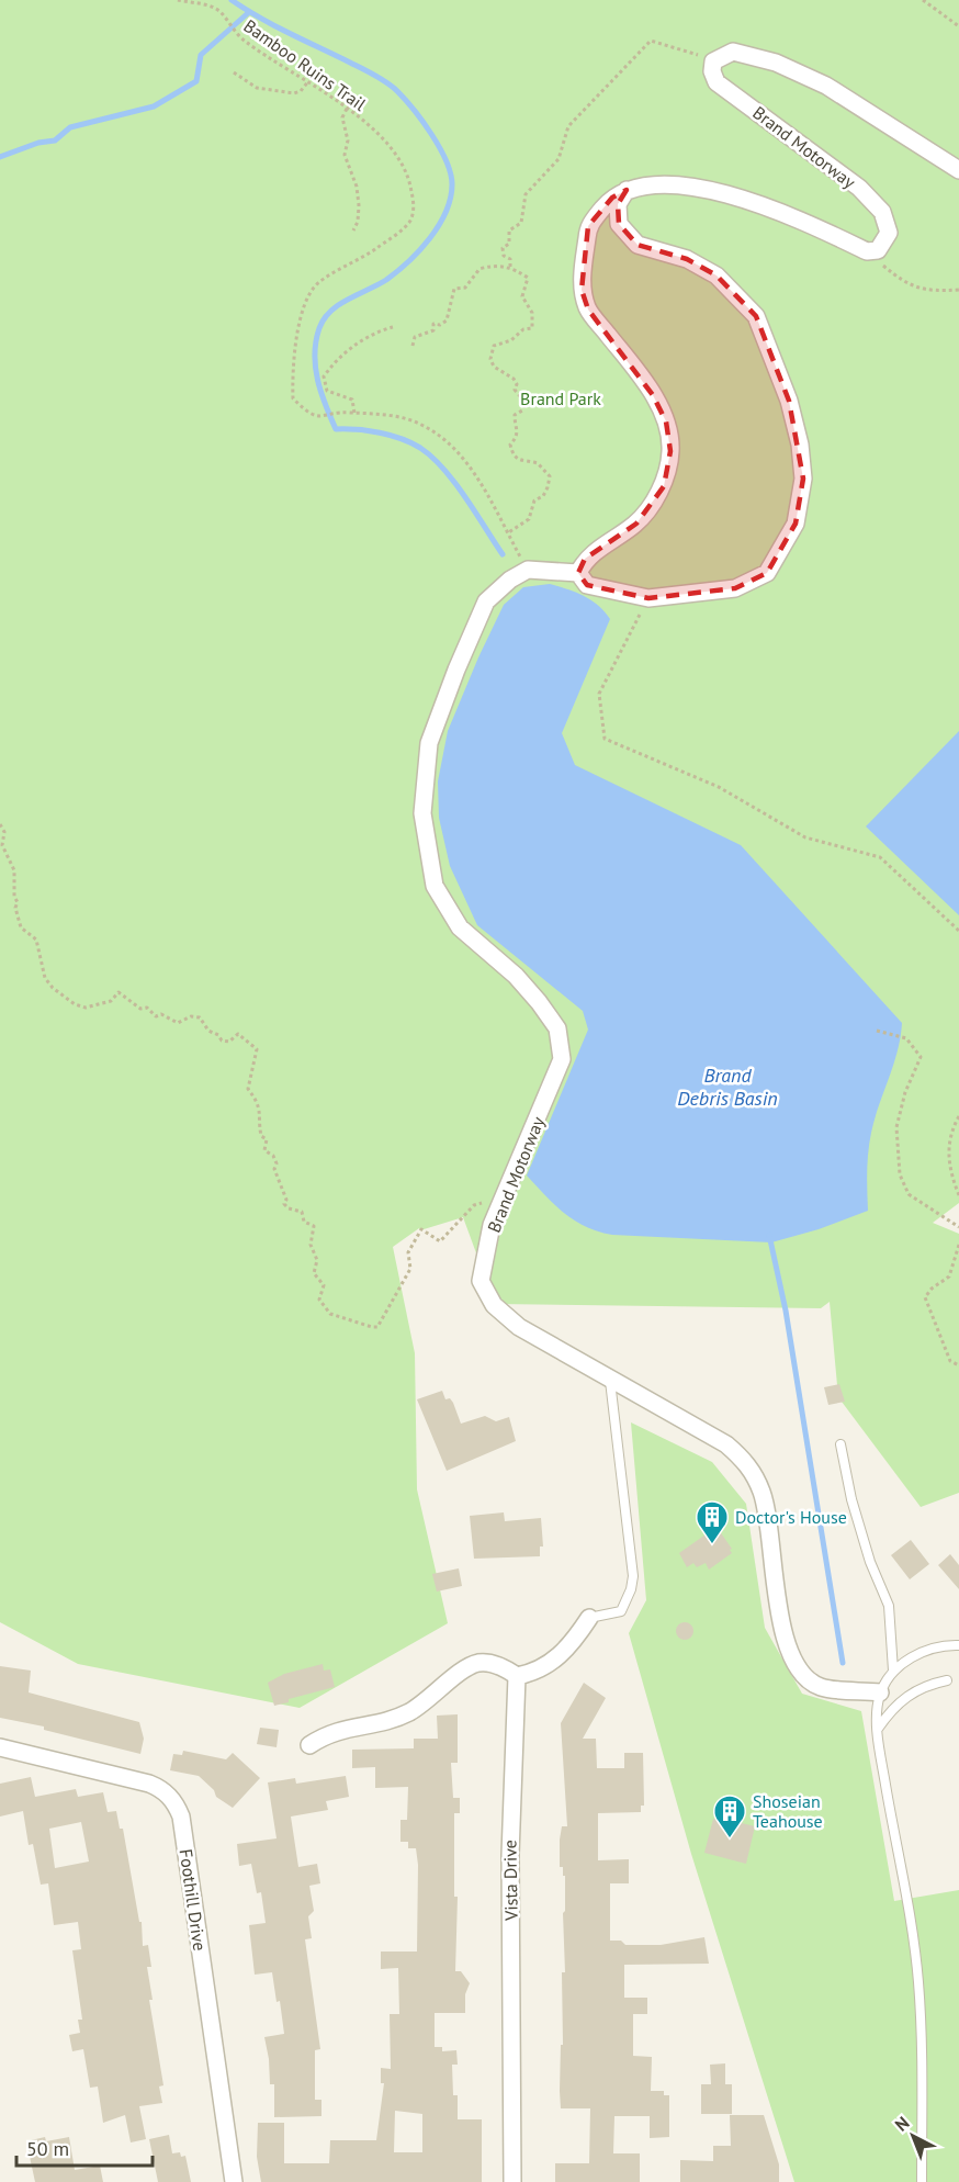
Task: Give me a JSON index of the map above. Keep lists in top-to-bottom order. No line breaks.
{"streets":{"street":["Brand Motorway","Vista Drive","Foothill Drive"],"path":["Bamboo Ruins Trail"]},"water":["Brand Debris Basin"],"parks":["Brand Park"],"places":{"building":["Doctor's House","Shoseian Teahouse"]},"scale_bar":"50 m","north":"top left"}
